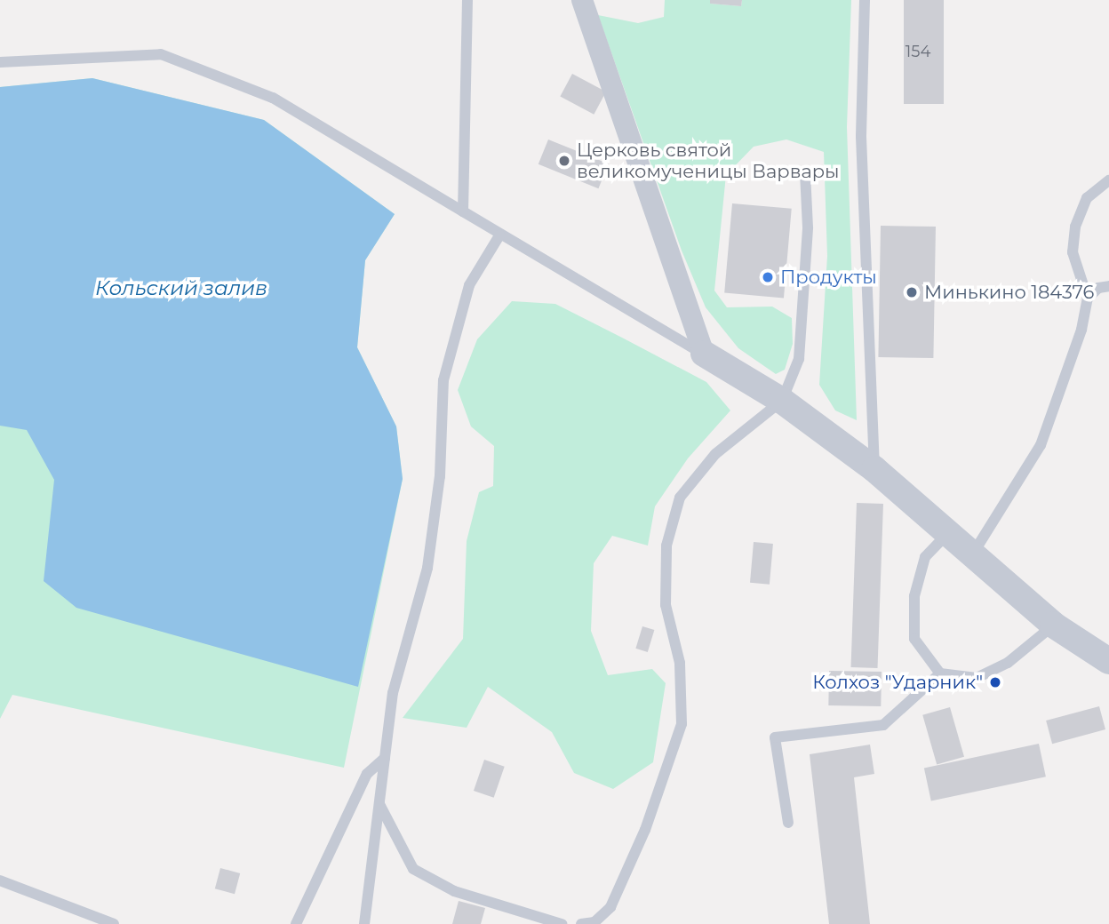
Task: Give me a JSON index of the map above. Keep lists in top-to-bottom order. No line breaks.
{"water":["Кольский залив"],"places":["Церковь святой великомученицы Варвары","Продукты","Минькино 184376","Колхоз \"Ударник\""],"house_numbers":["154"]}
